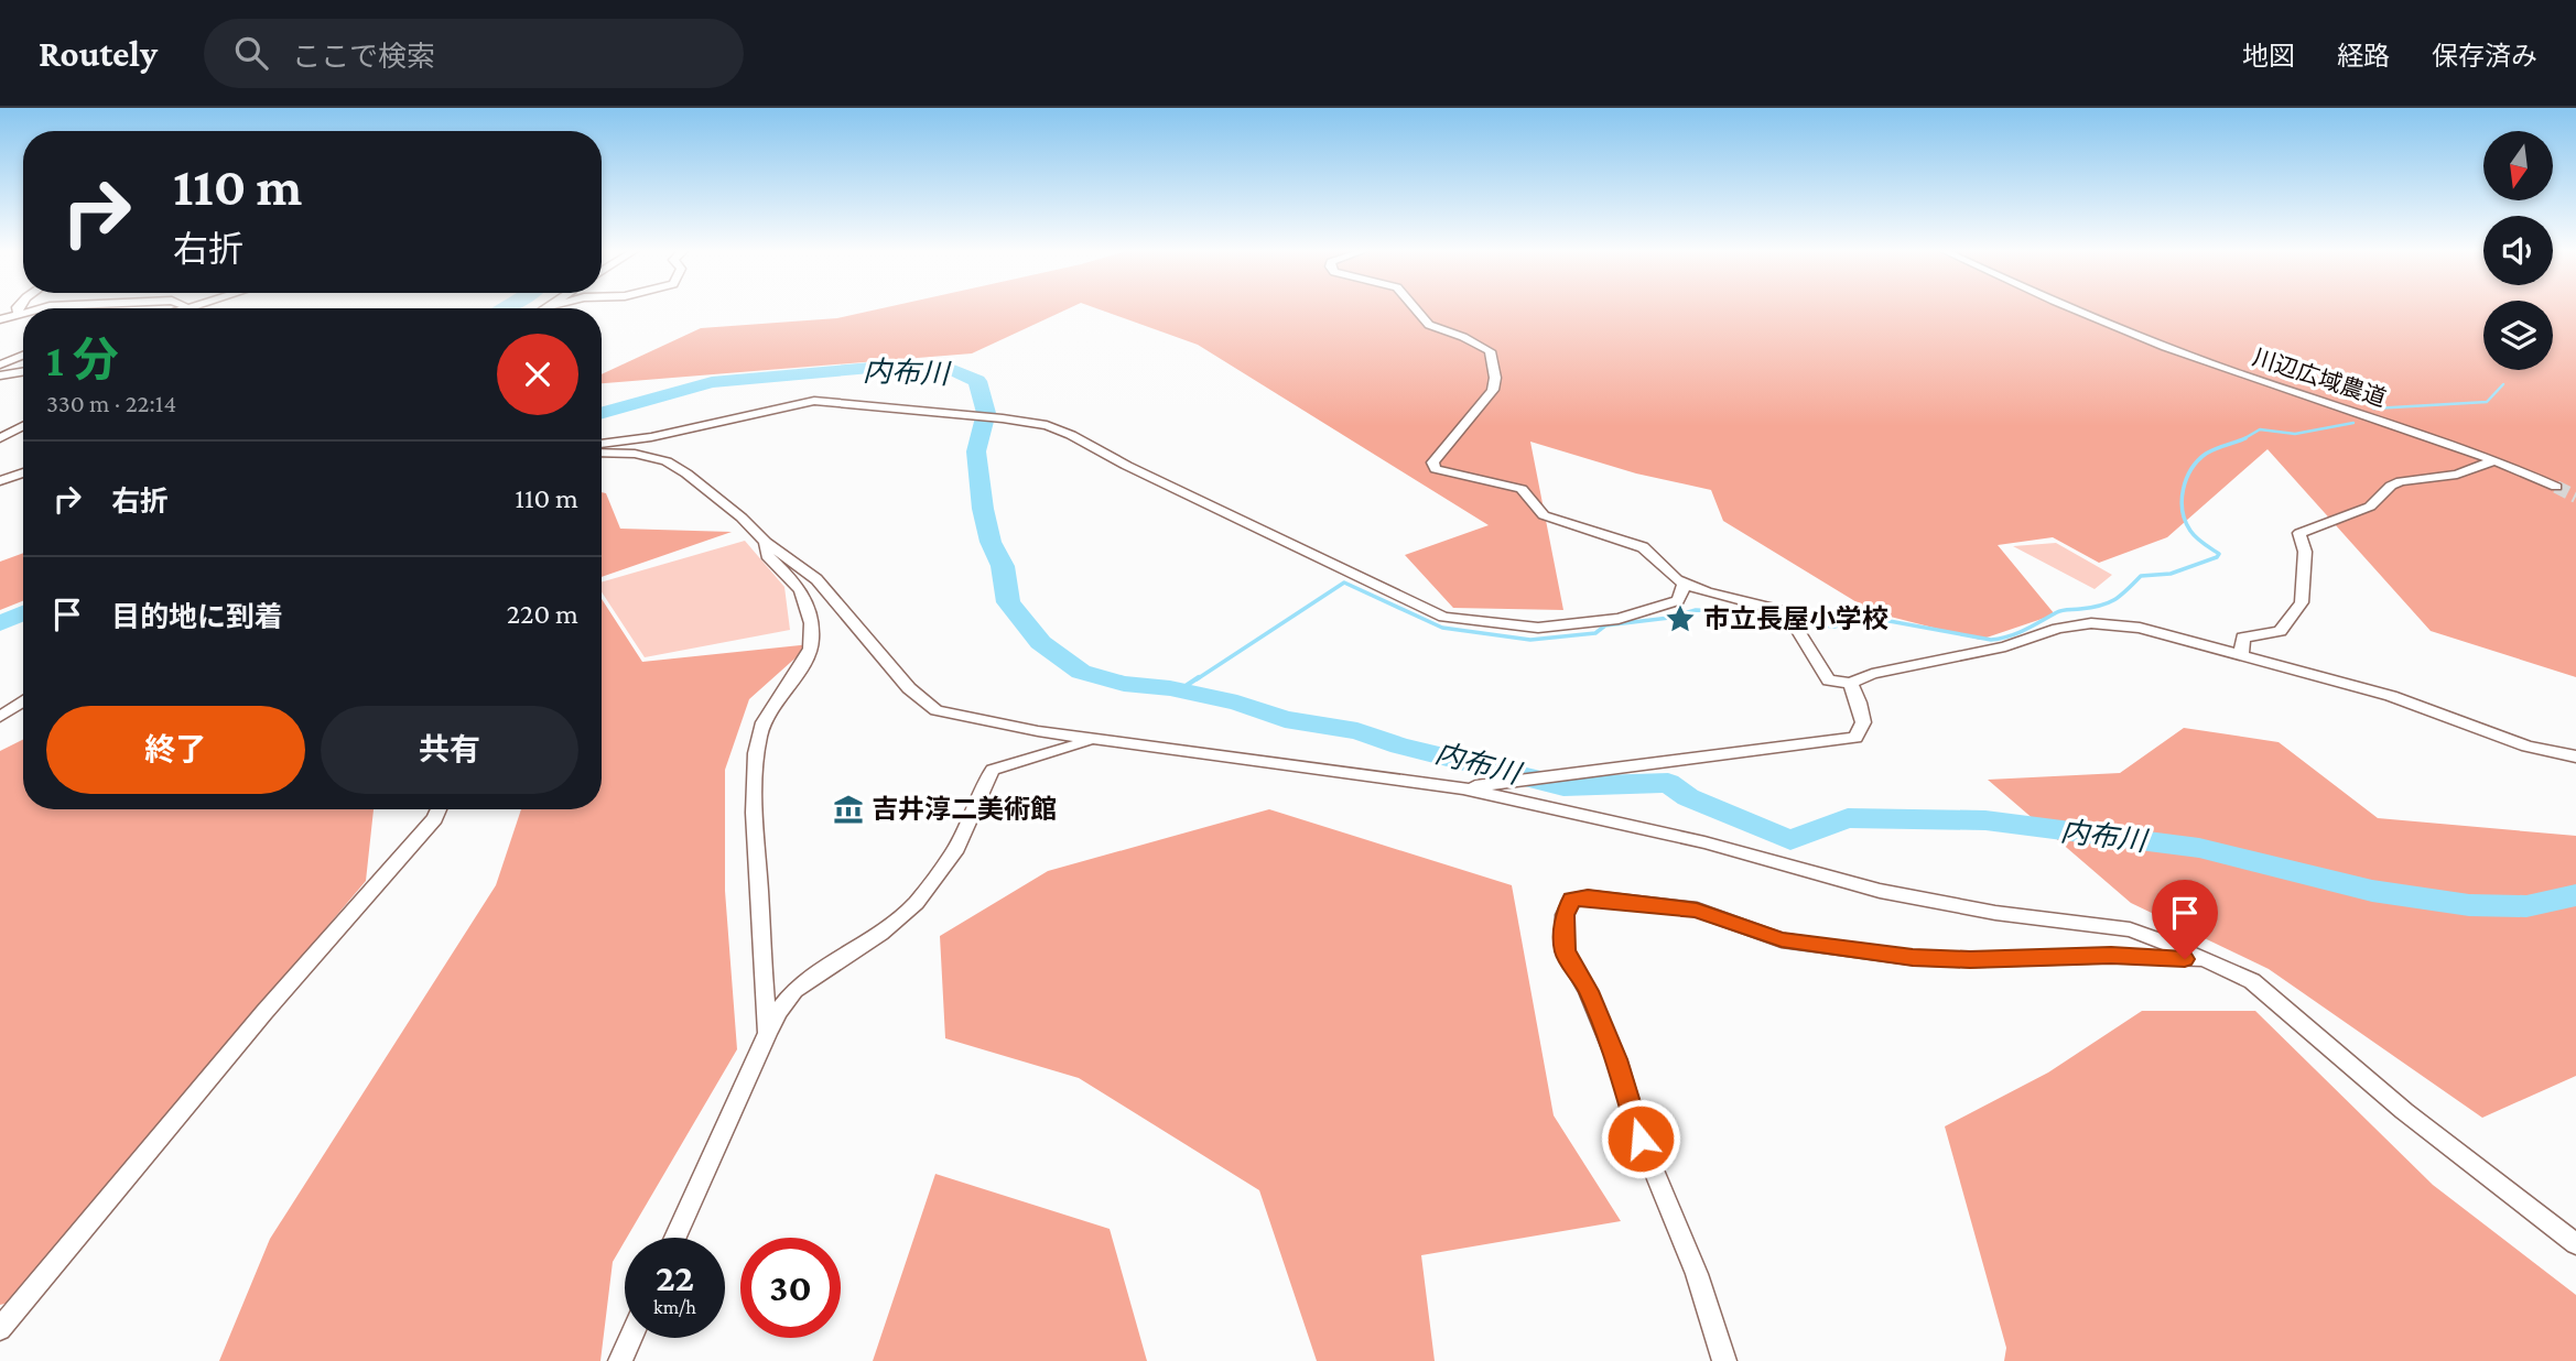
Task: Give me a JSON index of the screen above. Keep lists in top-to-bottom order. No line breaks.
{"streets":{"street":["川辺広域農道"]},"water":["内布川"],"places":{"place":["市立長屋小学校"],"museum":["吉井淳二美術館"]},"north":"bottom","page":{"header":"Routely","search":"ここで検索","nav":["地図","経路","保存済み"],"turn":["110 m","右折"],"heading":["1 分","330 m · 22:14"],"list":[{"name":"右折","value":"110 m"},{"name":"目的地に到着","value":"220 m"}],"buttons":["終了","共有"],"speed":"22 km/h","limit":"30"}}
